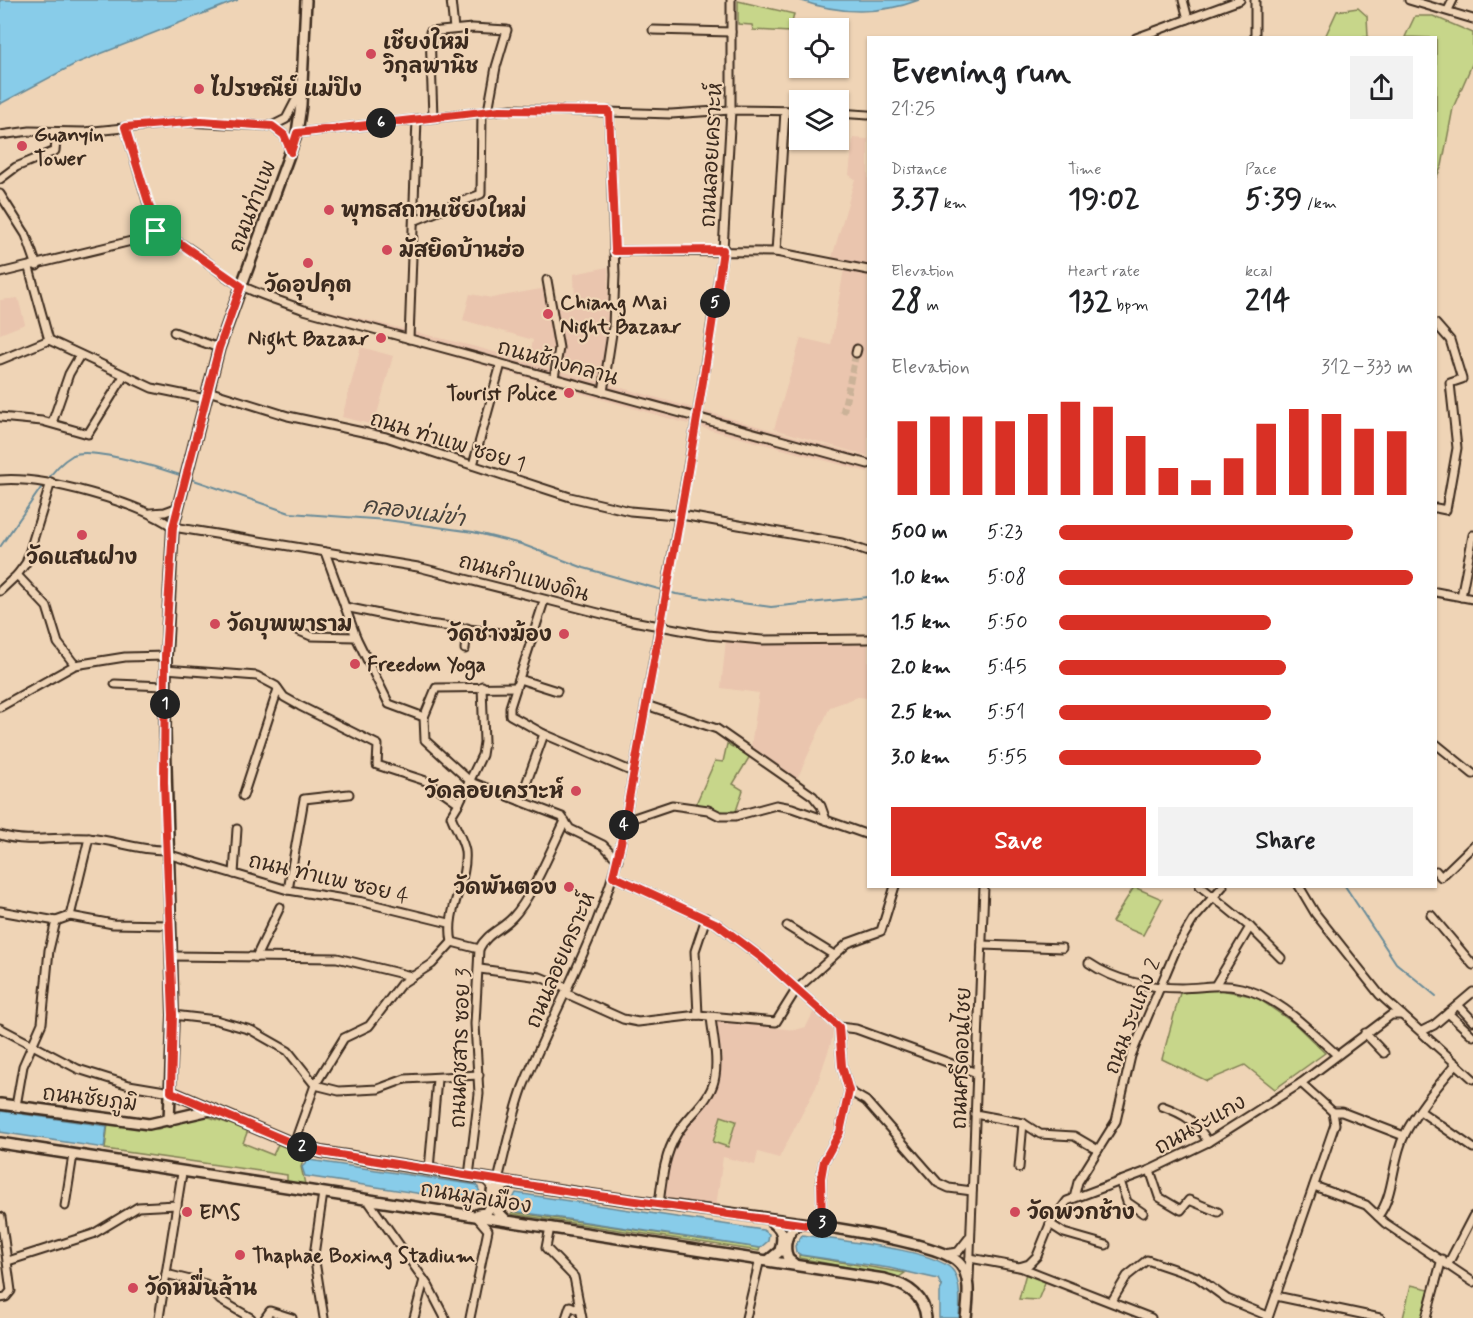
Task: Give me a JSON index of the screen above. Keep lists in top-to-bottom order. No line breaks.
{"streets":{"main road":["ถนนท่าแพ","ถนนชัยภูมิ","ถนนมูลเมือง"],"street":["ถนนลอยเคราะห์","ถนนช้างคลาน","ถนน ท่าแพ ซอย 1","ถนนกำแพงดิน","ถนน ท่าแพ ซอย 4","ถนน ระแกง 2","ถนนคชสาร ซอย 3","ถนนศรีดอนไชย","ถนนระแกง"]},"crossings":[["ถนนลอยเคราะห์","ถนนช้างคลาน"],["ถนนลอยเคราะห์","ถนน ท่าแพ ซอย 1"],["ถนนลอยเคราะห์","ถนนกำแพงดิน"],["ถนนท่าแพ","ถนนช้างคลาน"],["ถนนท่าแพ","ถนน ท่าแพ ซอย 1"],["ถนนท่าแพ","ถนนกำแพงดิน"],["ถนนท่าแพ","ถนน ท่าแพ ซอย 4"],["ถนนท่าแพ","ถนนชัยภูมิ"],["ถนน ระแกง 2","ถนนระแกง"]],"water":["คลองแม่ข่า"],"places":["เชียงใหม่ วิกุลพานิช","ไปรษณีย์ แม่ปิง","Guanyin Tower","พุทธสถานเชียงใหม่","มัสยิดบ้านฮ่อ","วัดอุปคุต","Chiang Mai Night Bazaar","Night Bazaar","Tourist Police","วัดแสนฝาง","วัดบุพพาราม","วัดช่างฆ้อง","Freedom Yoga","วัดลอยเคราะห์","วัดพันตอง","EMS","วัดพวกช้าง","Thaphae Boxing Stadium","วัดหมื่นล้าน"],"page":{"heading":["Evening run","21:25"],"pins":["6","5","1","4","2","3"],"stats":[["Distance","3.37 km"],["Time","19:02"],["Pace","5:39 /km"],["Elevation","28 m"],["Heart rate","132 bpm"],["kcal","214"]],"chart":["Elevation","312–333 m"],"list":[{"name":"500 m","note":"5:23"},{"name":"1.0 km","note":"5:08"},{"name":"1.5 km","note":"5:50"},{"name":"2.0 km","note":"5:45"},{"name":"2.5 km","note":"5:51"},{"name":"3.0 km","note":"5:55"}],"buttons":["Save","Share"]}}
